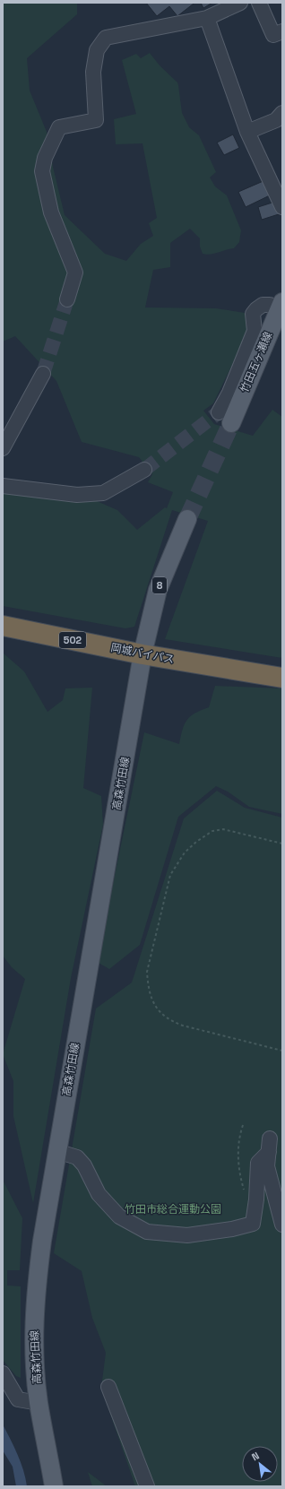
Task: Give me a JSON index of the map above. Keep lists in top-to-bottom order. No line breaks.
{"streets":{"highway":["502","岡城バイパス"],"main road":["竹田五ヶ瀬線","8","高森竹田線"]},"crossings":[["8","岡城バイパス"],["8","高森竹田線"],["岡城バイパス","高森竹田線"]],"parks":["竹田市総合運動公園"],"north":"top left"}
